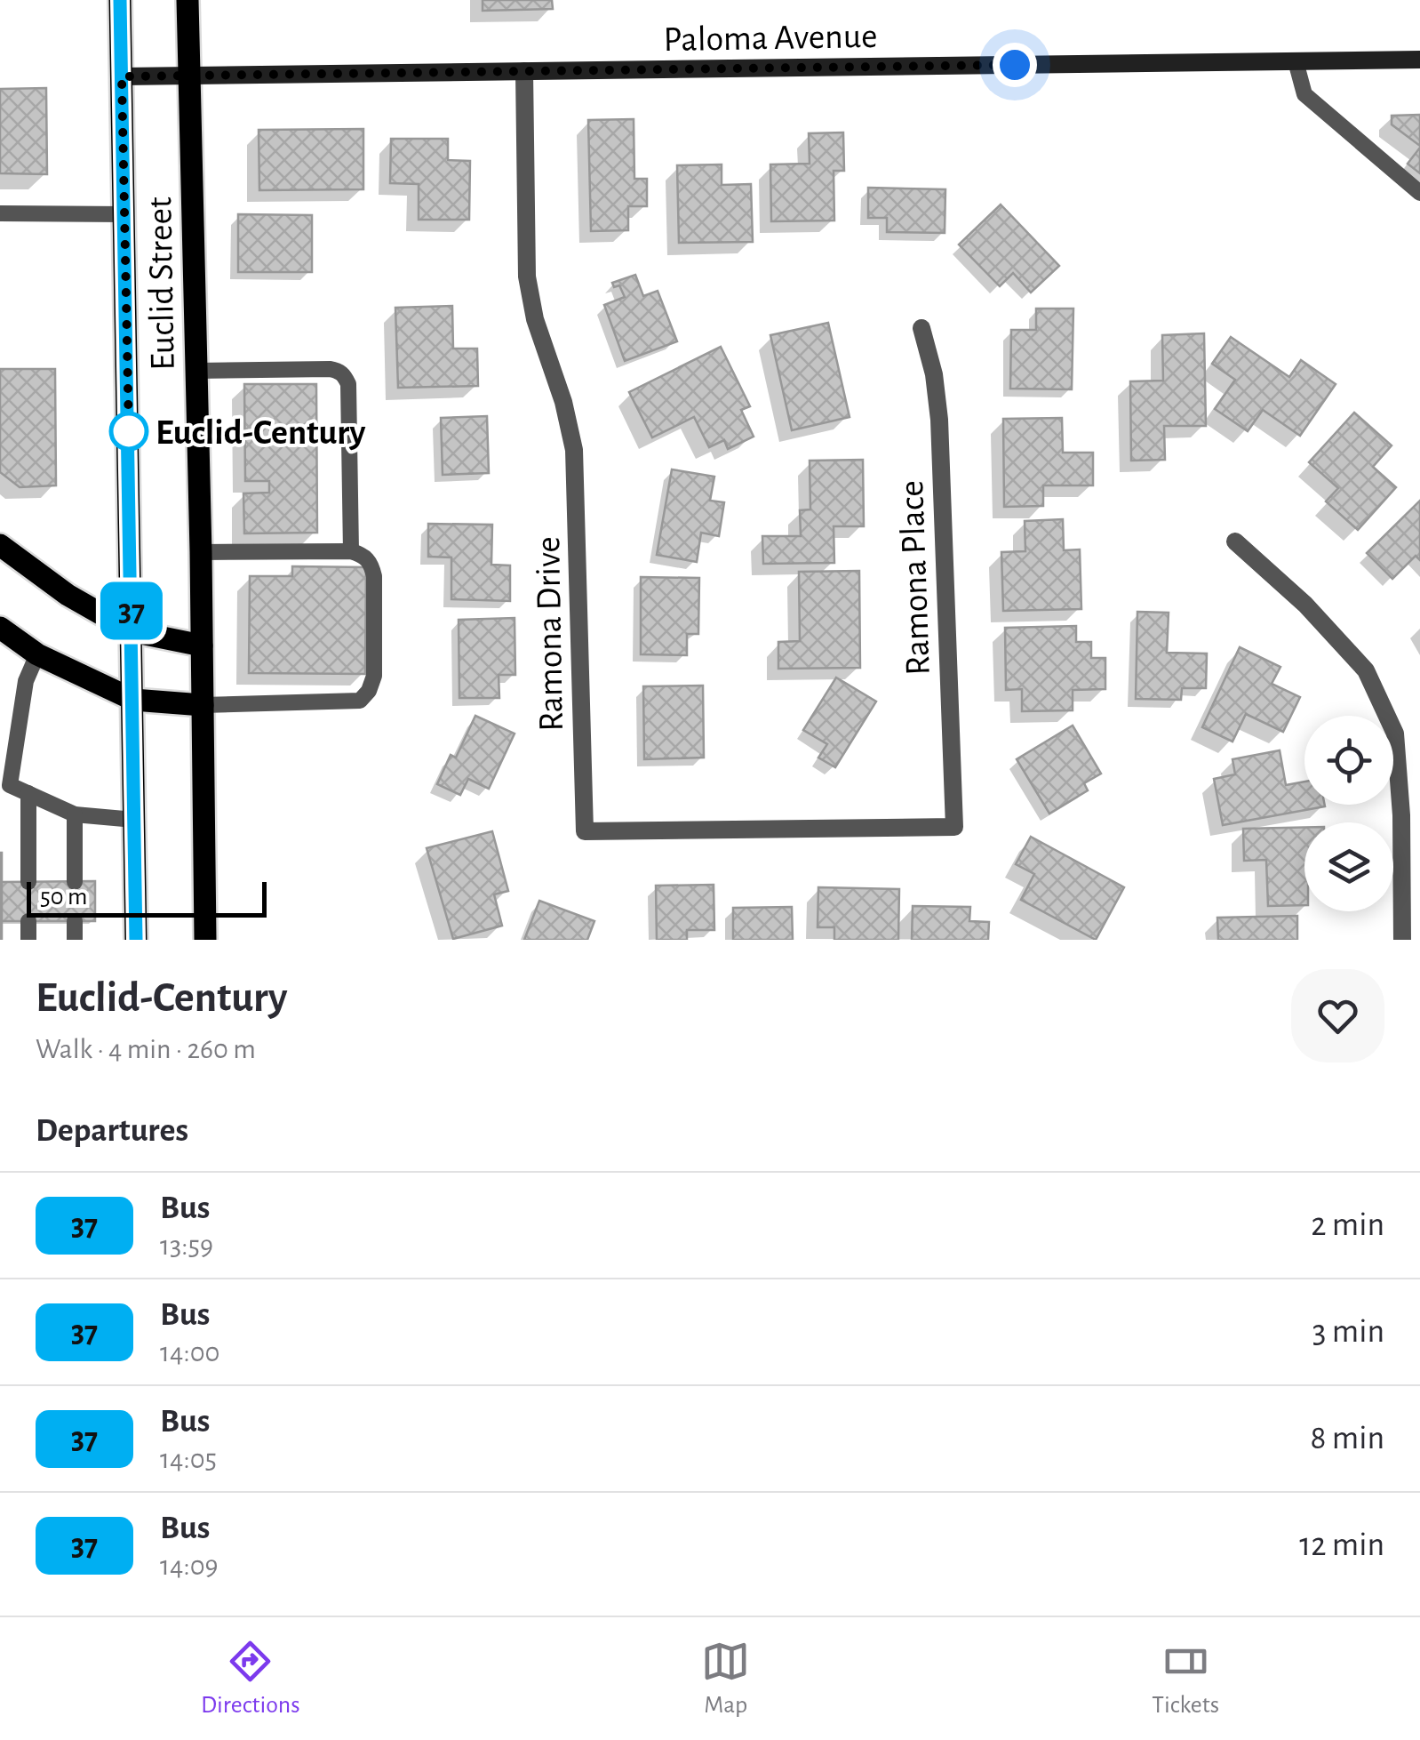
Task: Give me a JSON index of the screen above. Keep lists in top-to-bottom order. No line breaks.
{"streets":{"main road":["Euclid Street"],"street":["Paloma Avenue","Ramona Place","Ramona Drive"]},"crossings":[["Paloma Avenue","Euclid Street"],["Paloma Avenue","Ramona Drive"],["Ramona Place","Ramona Drive"]],"places":["Euclid-Century"],"lines":["bus line 37"],"scale_bar":"50 m","page":{"on_map":"37","scale":"50 m","heading":[["Euclid-Century","Walk · 4 min · 260 m"],"Departures"],"list":[{"mark":"37","name":"Bus","note":"13:59","value":"2 min"},{"mark":"37","name":"Bus","note":"14:00","value":"3 min"},{"mark":"37","name":"Bus","note":"14:05","value":"8 min"},{"mark":"37","name":"Bus","note":"14:09","value":"12 min"}],"tabs":["Directions","Map","Tickets"]}}
